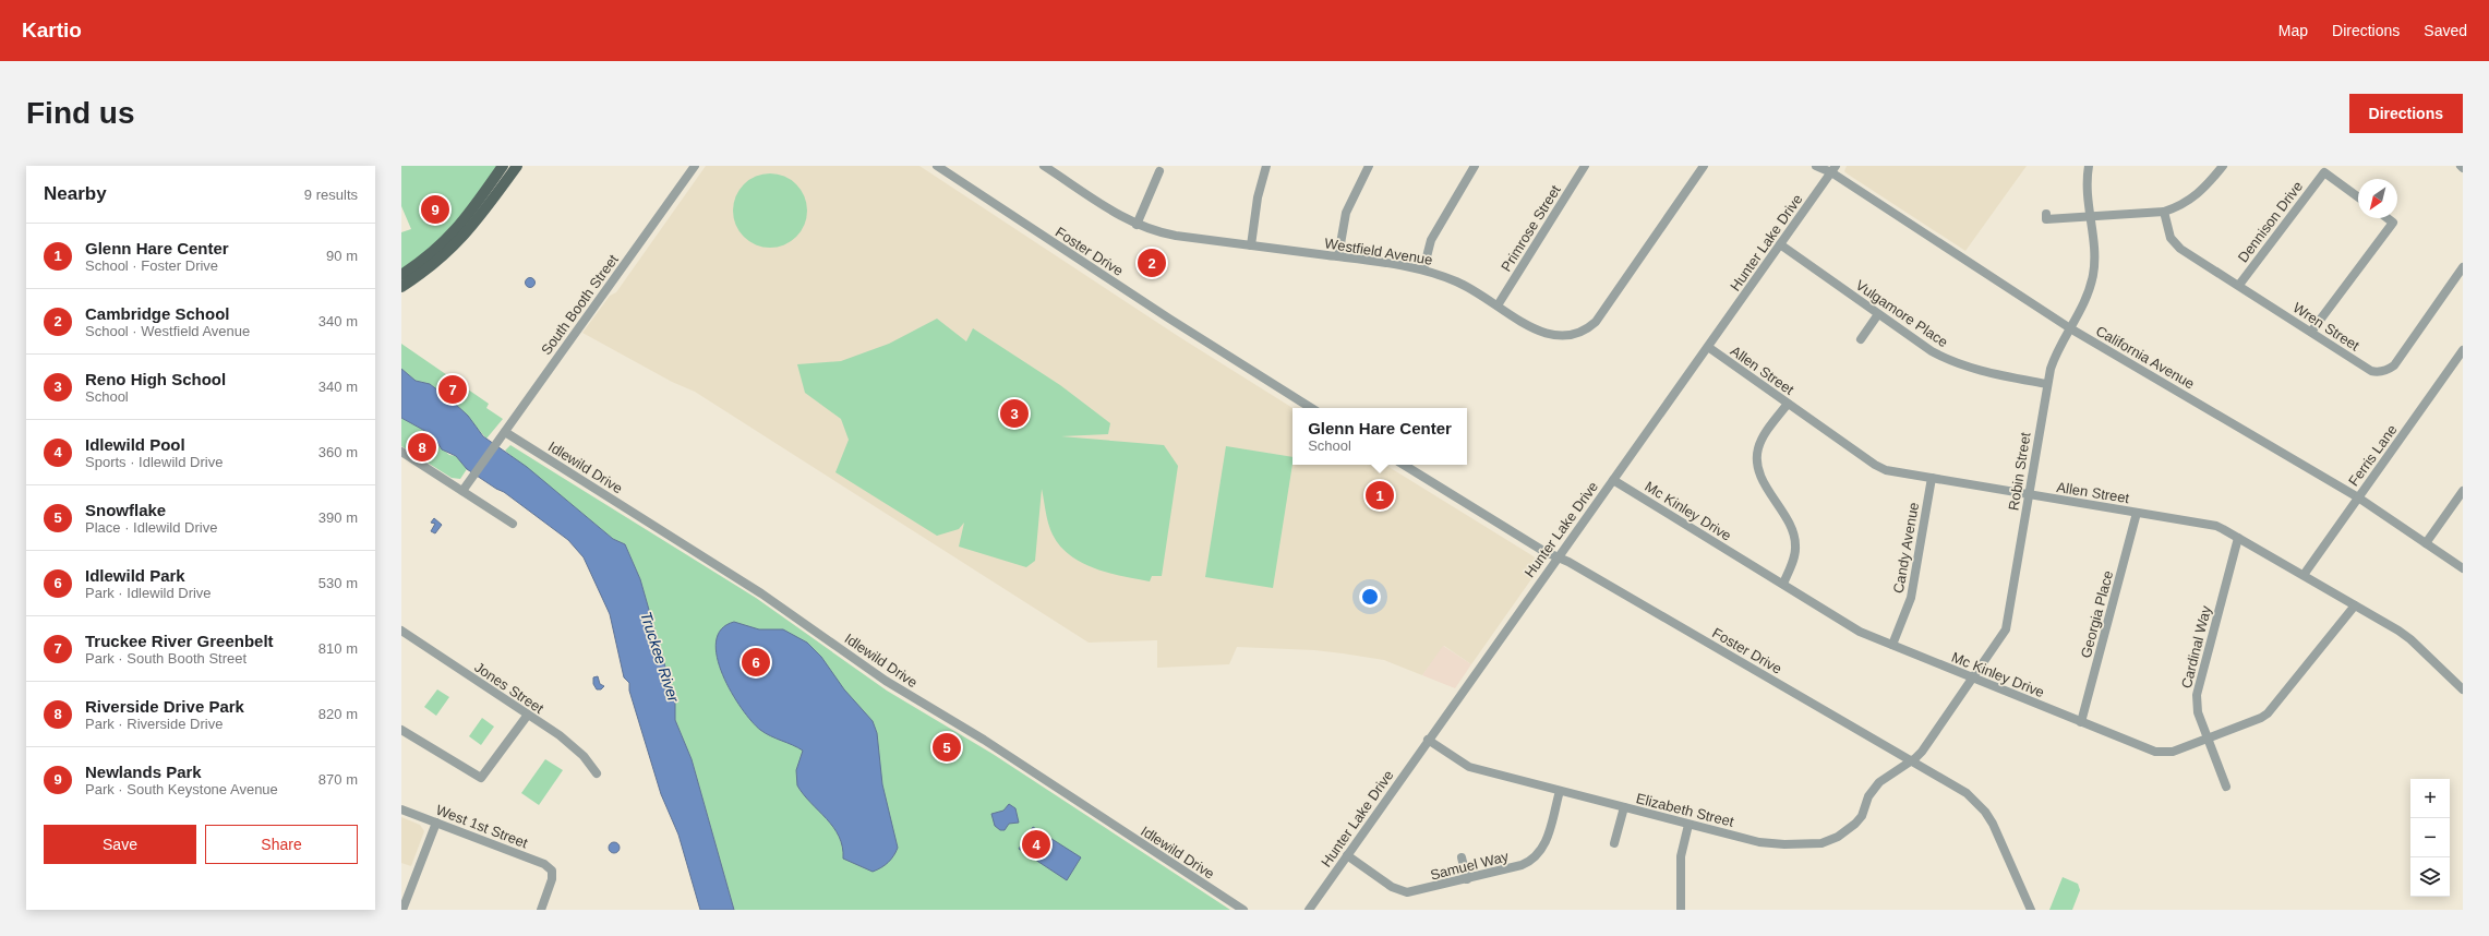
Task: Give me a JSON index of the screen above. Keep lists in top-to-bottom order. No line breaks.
{"streets":{"street":["Dennison Drive","Primrose Street","Hunter Lake Drive","Foster Drive","Westfield Avenue","South Booth Street","Vulgamore Place","Wren Street","California Avenue","Allen Street","Ferris Lane","Idlewild Drive","Robin Street","Mc Kinley Drive","Candy Avenue","Georgia Place","Cardinal Way","Jones Street","Elizabeth Street","West 1st Street","Samuel Way"]},"crossings":[["Dennison Drive","Wren Street"],["Primrose Street","Westfield Avenue"],["Hunter Lake Drive","Foster Drive"],["Hunter Lake Drive","Vulgamore Place"],["Hunter Lake Drive","California Avenue"],["Hunter Lake Drive","Allen Street"],["Hunter Lake Drive","Mc Kinley Drive"],["Hunter Lake Drive","Elizabeth Street"],["Hunter Lake Drive","Samuel Way"],["Foster Drive","Robin Street"],["Foster Drive","Elizabeth Street"],["South Booth Street","Idlewild Drive"],["Vulgamore Place","Robin Street"],["California Avenue","Ferris Lane"],["California Avenue","Robin Street"],["Allen Street","Ferris Lane"],["Allen Street","Robin Street"],["Allen Street","Mc Kinley Drive"],["Allen Street","Candy Avenue"],["Allen Street","Georgia Place"],["Allen Street","Cardinal Way"],["Robin Street","Mc Kinley Drive"],["Robin Street","Elizabeth Street"],["Mc Kinley Drive","Candy Avenue"],["Mc Kinley Drive","Georgia Place"],["Mc Kinley Drive","Cardinal Way"],["Elizabeth Street","Samuel Way"]],"water":["Truckee River"],"north":"bottom left","page":{"header":"Kartio","nav":["Map","Directions","Saved"],"buttons":["Directions",["Save","Share"]],"title":"Find us","heading":["Nearby","9 results"],"pins":["9","2","7","3","8","1","6","5","4"],"list":[{"mark":"1","name":"Glenn Hare Center","note":"School · Foster Drive","value":"90 m"},{"mark":"2","name":"Cambridge School","note":"School · Westfield Avenue","value":"340 m"},{"mark":"3","name":"Reno High School","note":"School","value":"340 m"},{"mark":"4","name":"Idlewild Pool","note":"Sports · Idlewild Drive","value":"360 m"},{"mark":"5","name":"Snowflake","note":"Place · Idlewild Drive","value":"390 m"},{"mark":"6","name":"Idlewild Park","note":"Park · Idlewild Drive","value":"530 m"},{"mark":"7","name":"Truckee River Greenbelt","note":"Park · South Booth Street","value":"810 m"},{"mark":"8","name":"Riverside Drive Park","note":"Park · Riverside Drive","value":"820 m"},{"mark":"9","name":"Newlands Park","note":"Park · South Keystone Avenue","value":"870 m"}],"popup":["Glenn Hare Center","School"],"map_buttons":["+","−"]}}
